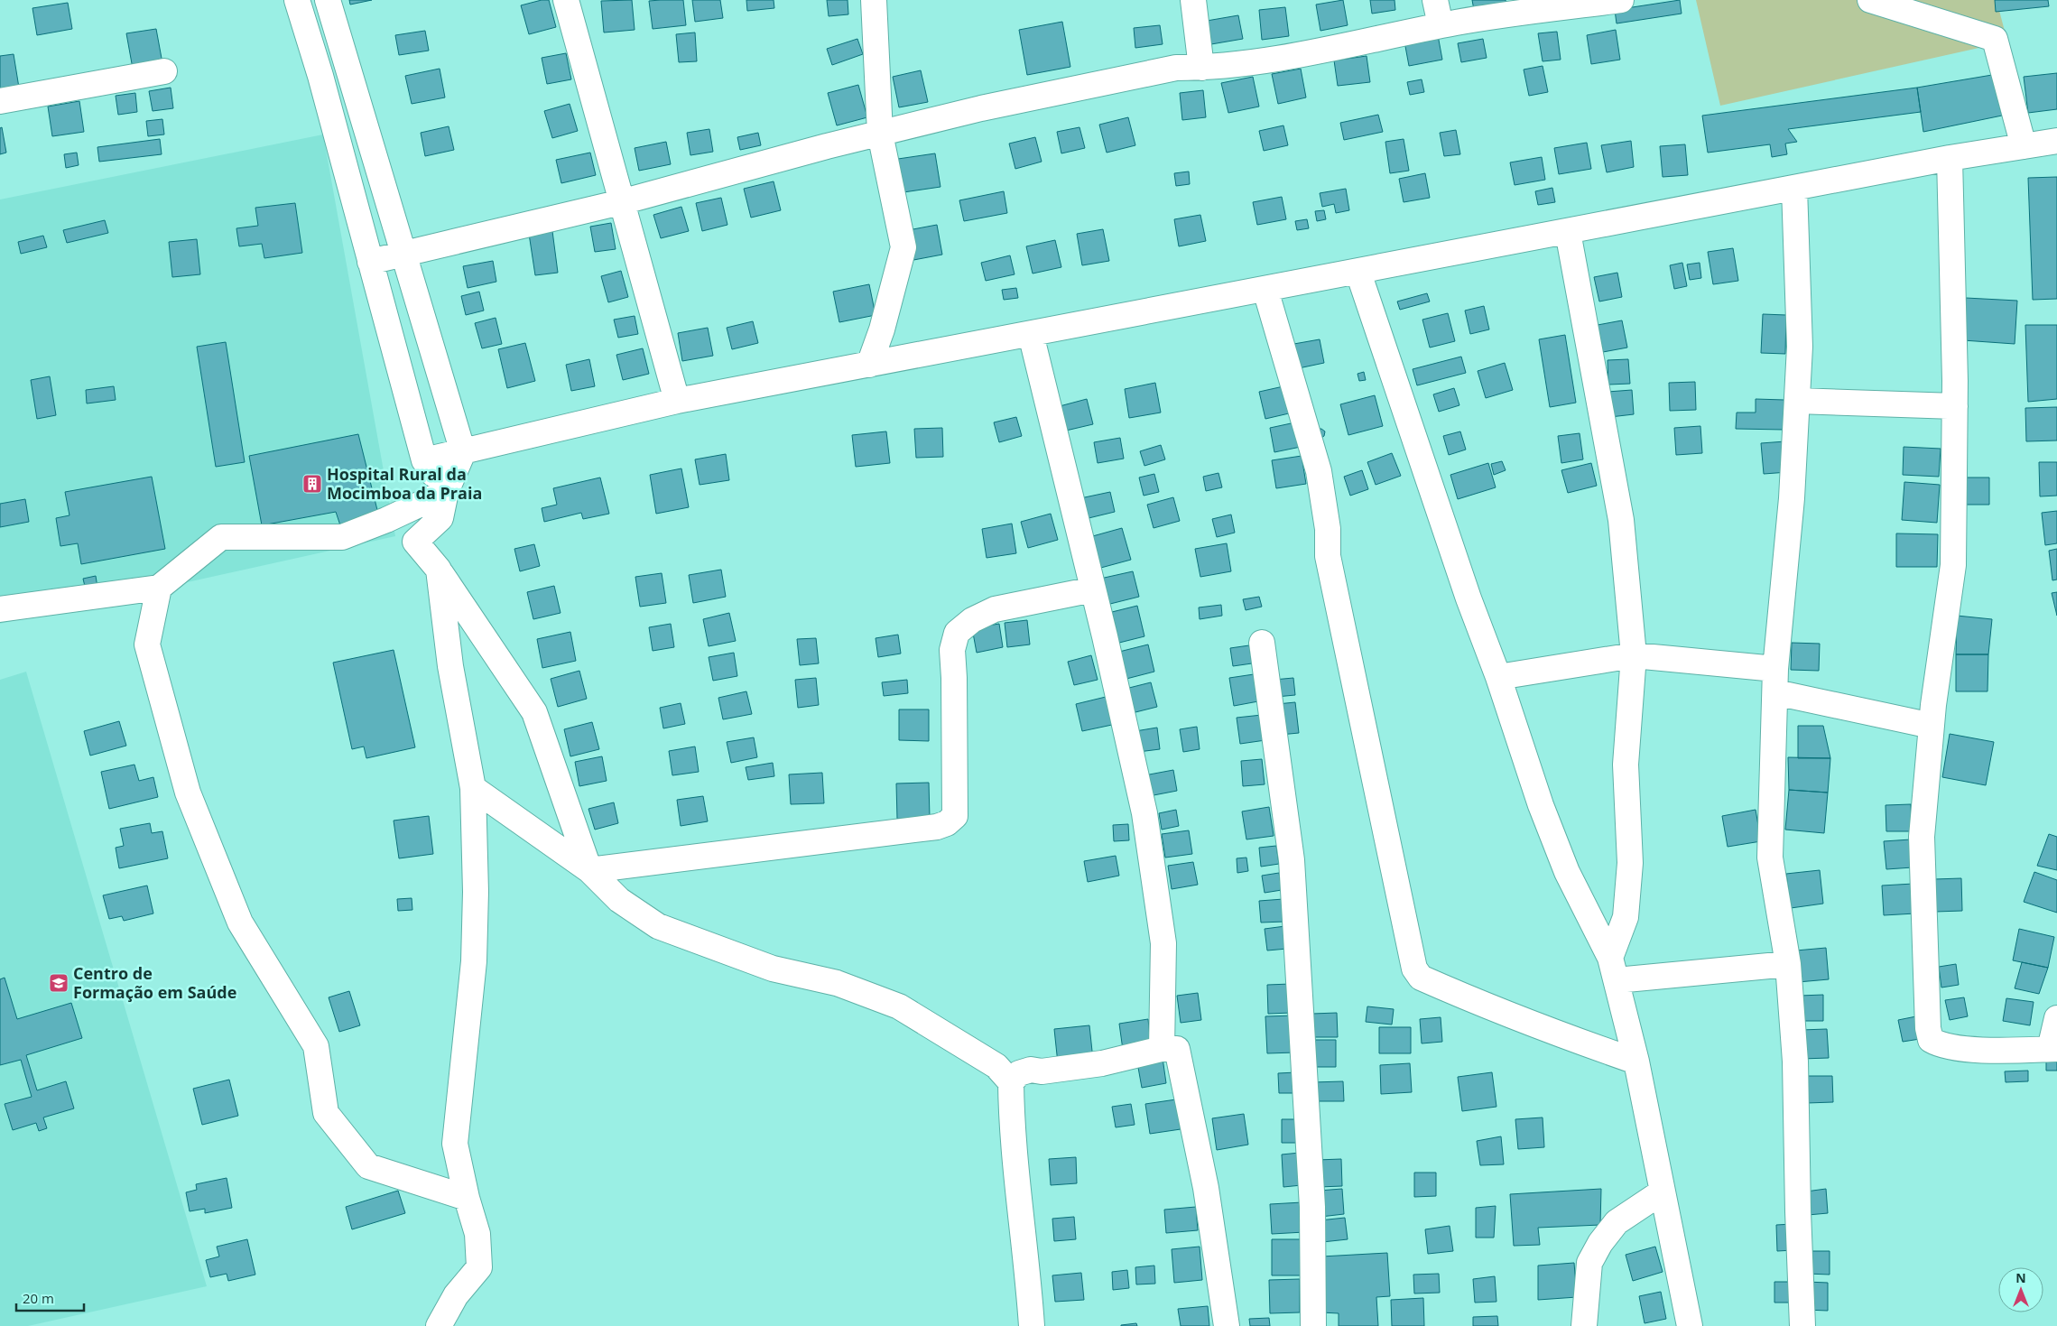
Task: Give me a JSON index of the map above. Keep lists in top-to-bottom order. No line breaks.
{"places":{"building":["Hospital Rural da Mocimboa da Praia"],"school or university":["Centro de Formação em Saúde"]},"scale_bar":"20 m","north":"top"}
